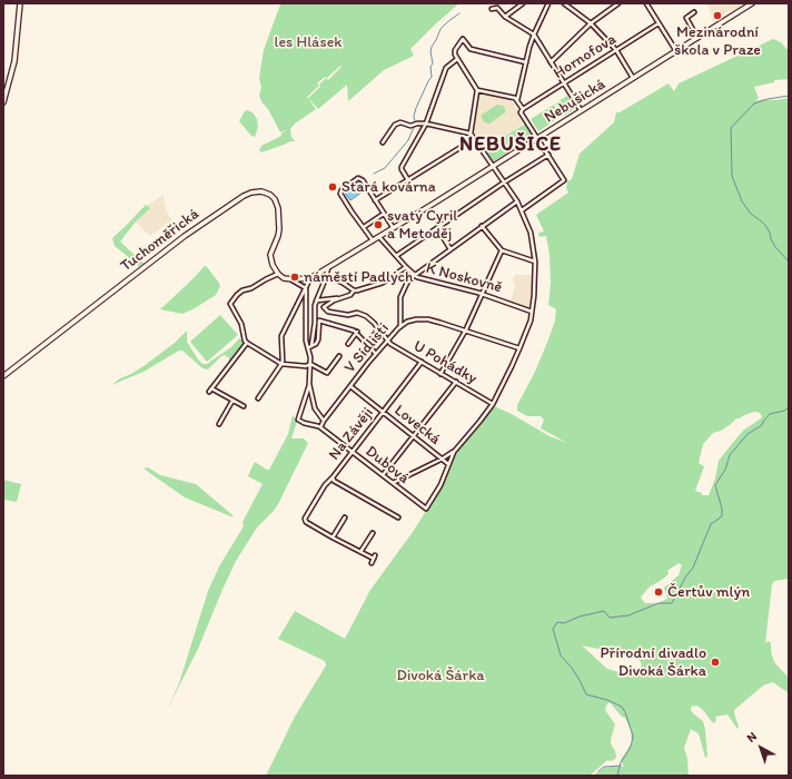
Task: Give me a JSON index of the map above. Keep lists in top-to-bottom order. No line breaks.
{"streets":{"street":["Hornofova","Nebušická","Tuchoměřická","K Noskovně","V Sídlišti","U Pohádky","Lovecká","Na Závěji","Dubová"]},"crossings":[["Nebušická","K Noskovně"],["V Sídlišti","U Pohádky"],["V Sídlišti","Lovecká"],["V Sídlišti","Dubová"],["U Pohádky","Na Závěji"],["Lovecká","Na Závěji"],["Lovecká","Dubová"],["Na Závěji","Dubová"]],"districts":["NEBUŠICE"],"parks":["les Hlásek","Divoká Šárka"],"places":["Mezinárodní škola v Praze","Stará kovárna","svatý Cyril a Metoděj","náměstí Padlých","Čertův mlýn","Přírodní divadlo Divoká Šárka"],"north":"top left"}
